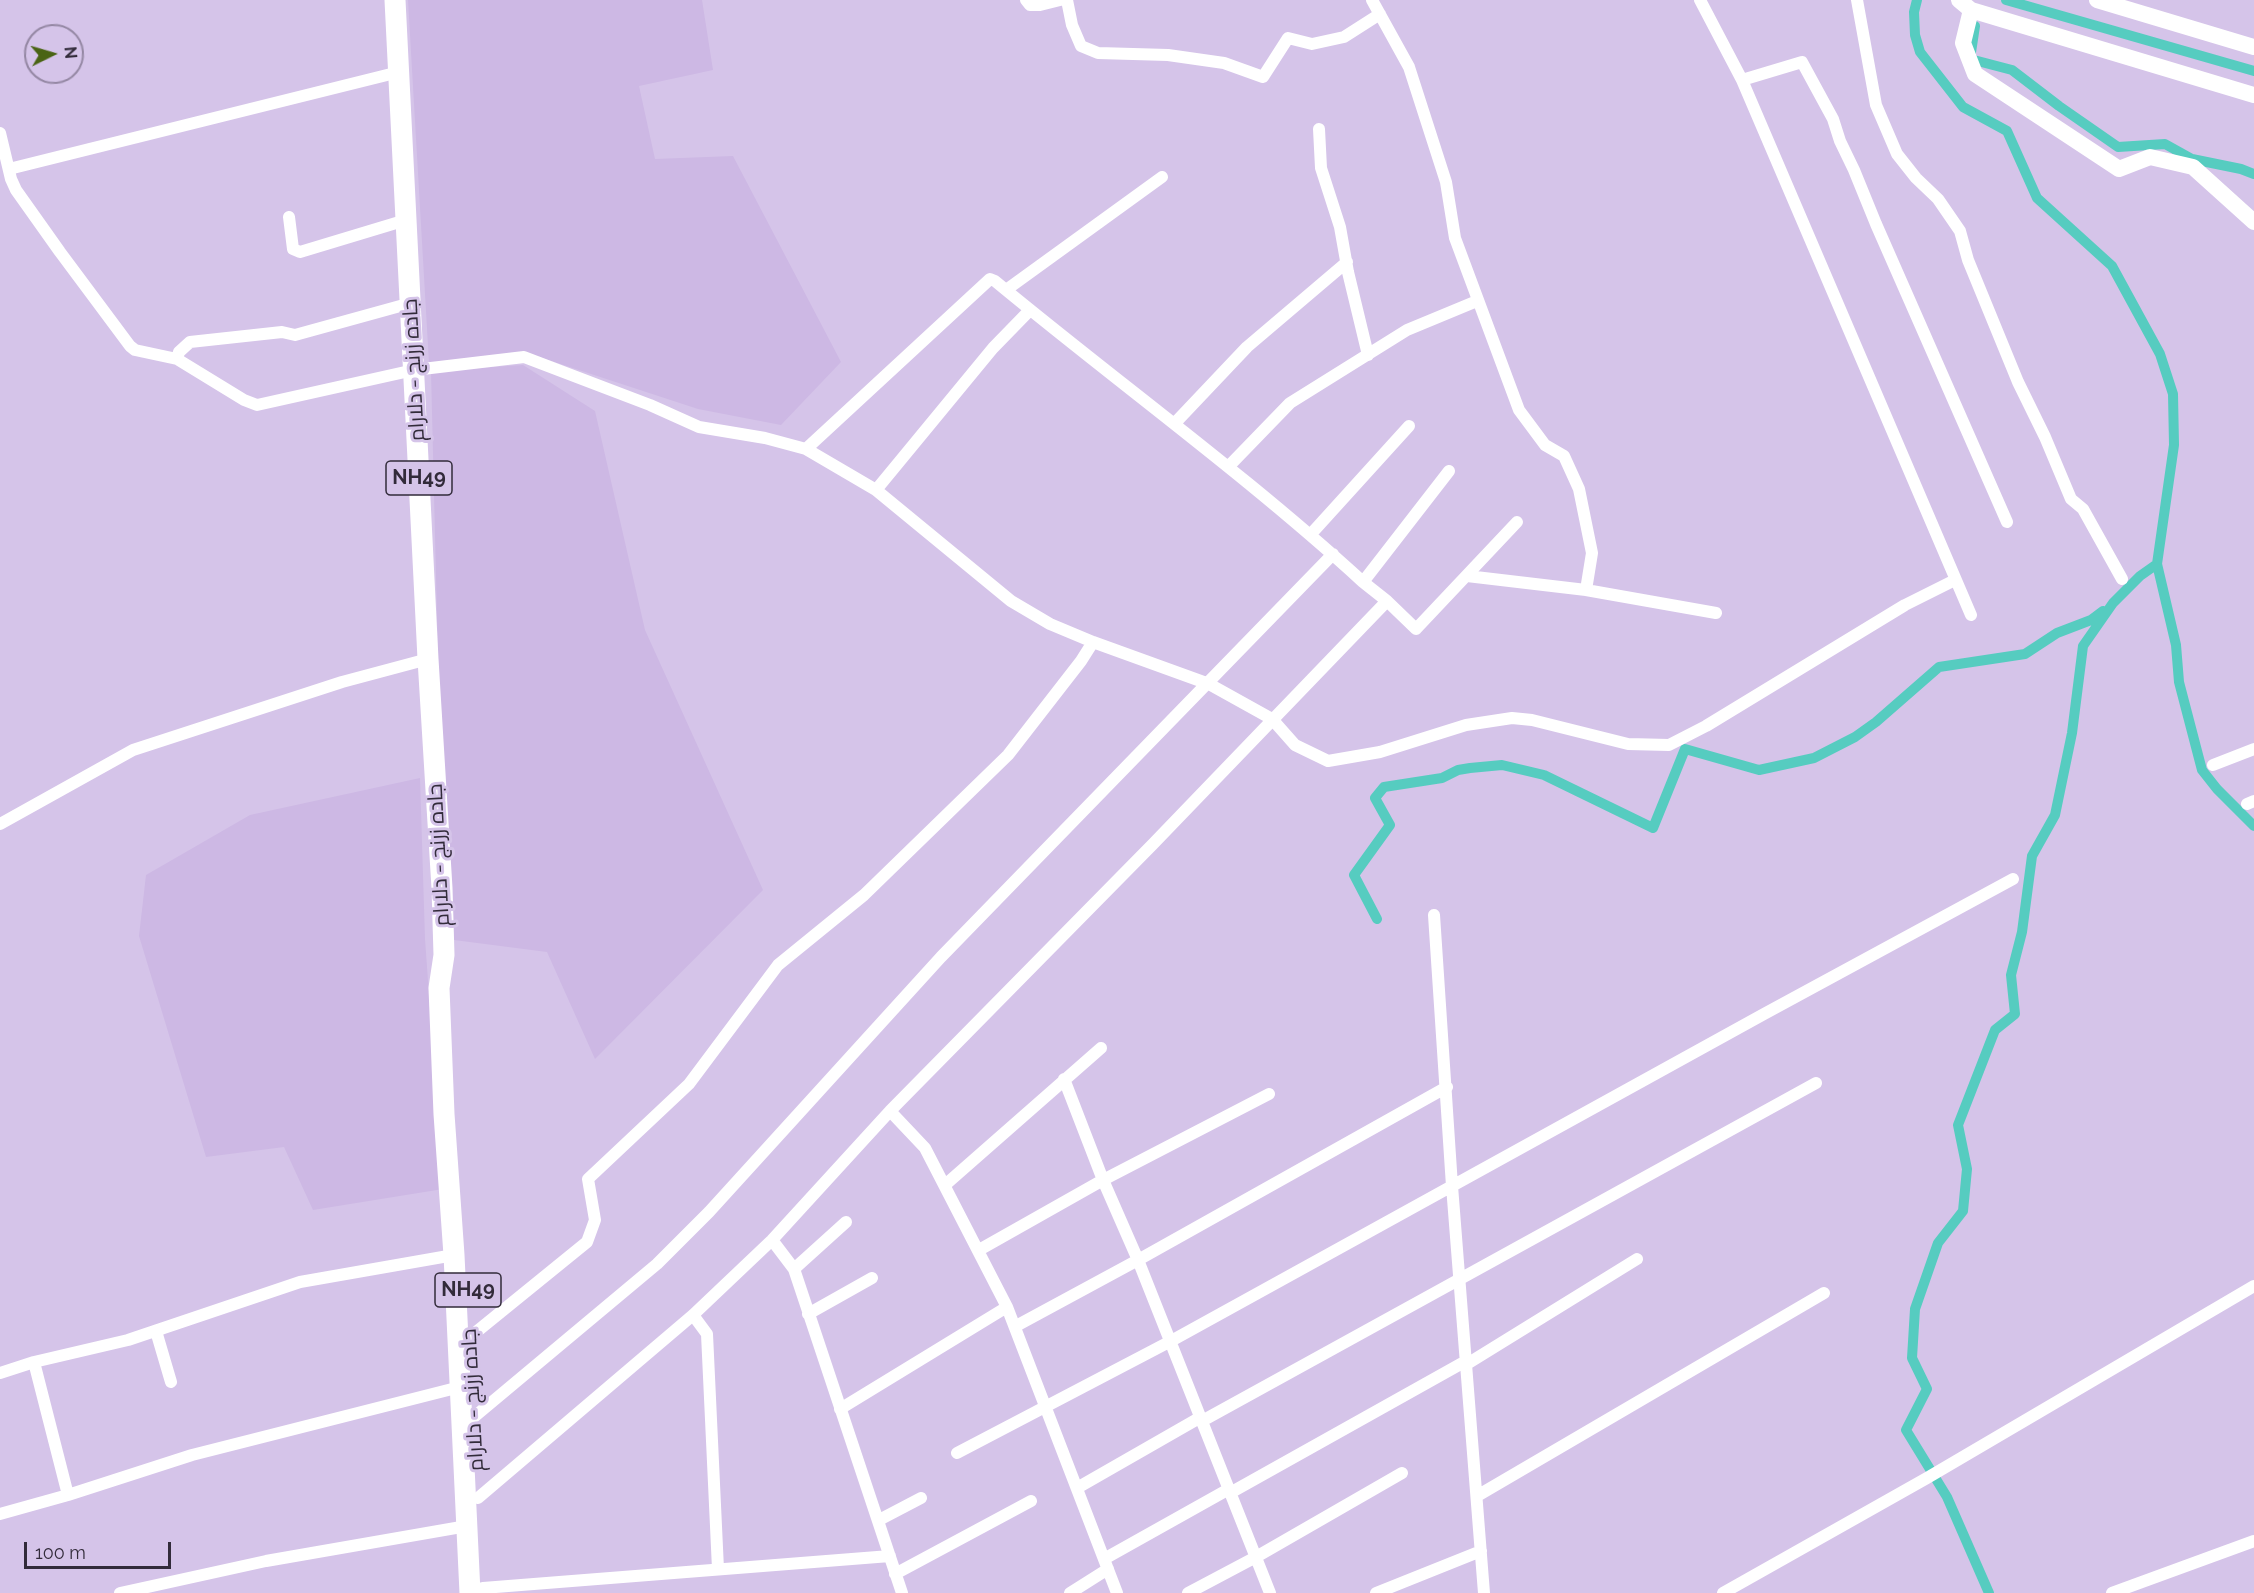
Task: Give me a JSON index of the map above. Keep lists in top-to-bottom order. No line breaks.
{"streets":{"highway":["جاده زرنج - دلارام","NH49"]},"scale_bar":"100 m","north":"right"}
